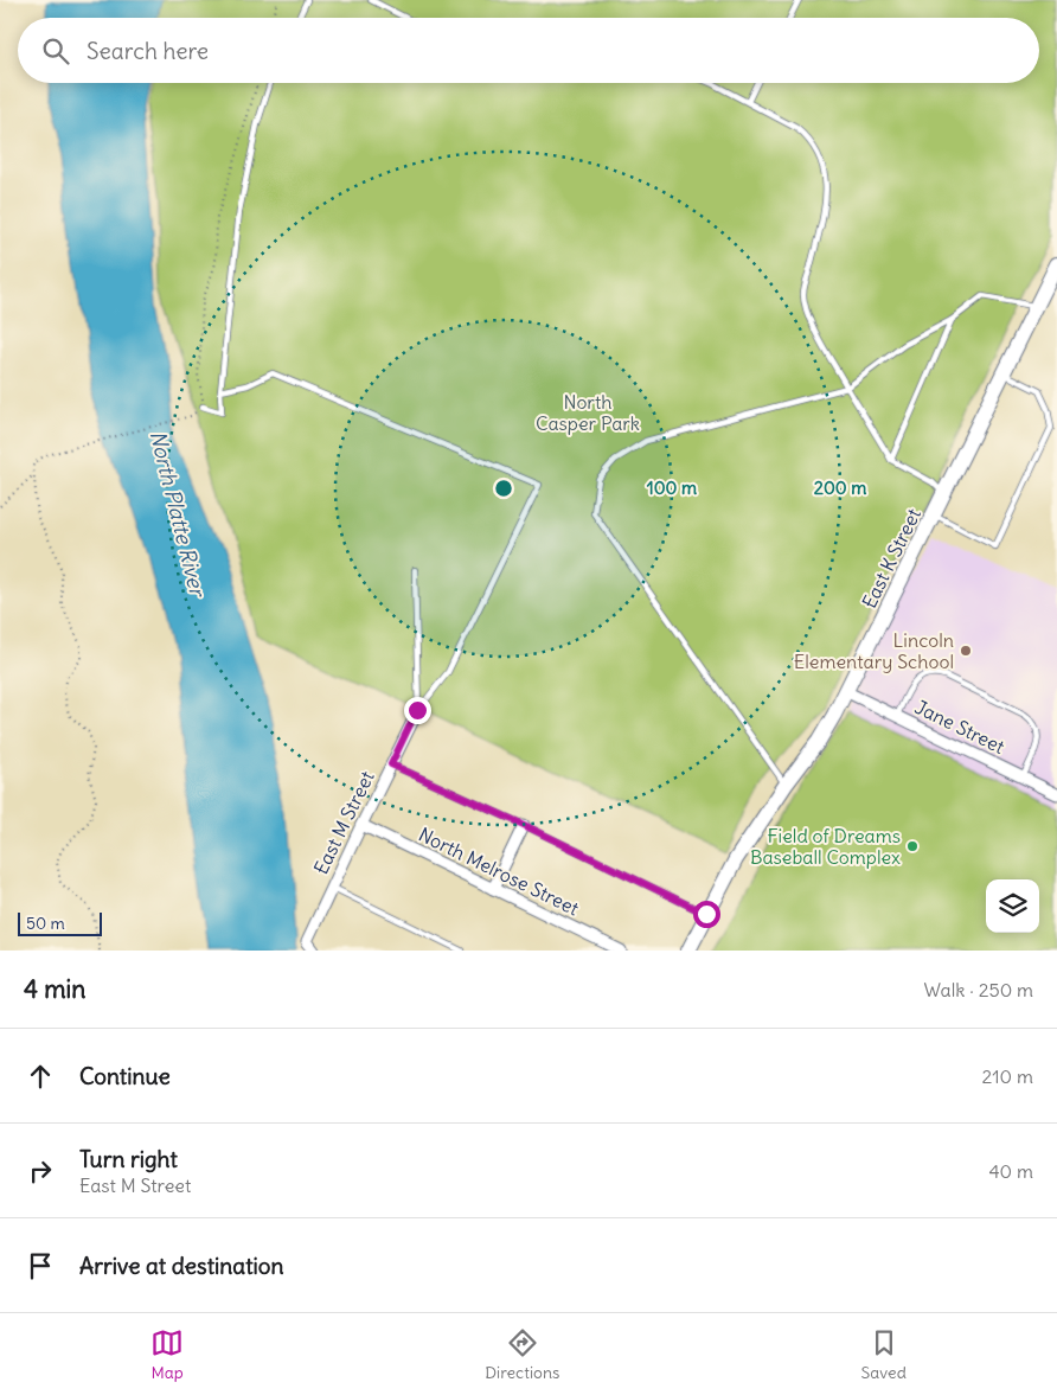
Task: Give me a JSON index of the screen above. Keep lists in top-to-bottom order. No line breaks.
{"streets":{"street":["East K Street","Jane Street","East M Street","North Melrose Street"]},"crossings":[["East K Street","Jane Street"],["East M Street","North Melrose Street"]],"water":["North Platte River"],"parks":["North Casper Park"],"places":["Lincoln Elementary School","Field of Dreams Baseball Complex"],"scale_bar":"50 m","page":{"search":"Search here","scale":"50 m","heading":["4 min","Walk · 250 m"],"list":[["Continue","210 m"],["Turn right","East M Street","40 m"],"Arrive at destination"],"nav":["Map","Directions","Saved"]},"rings":["100 m","200 m"]}
